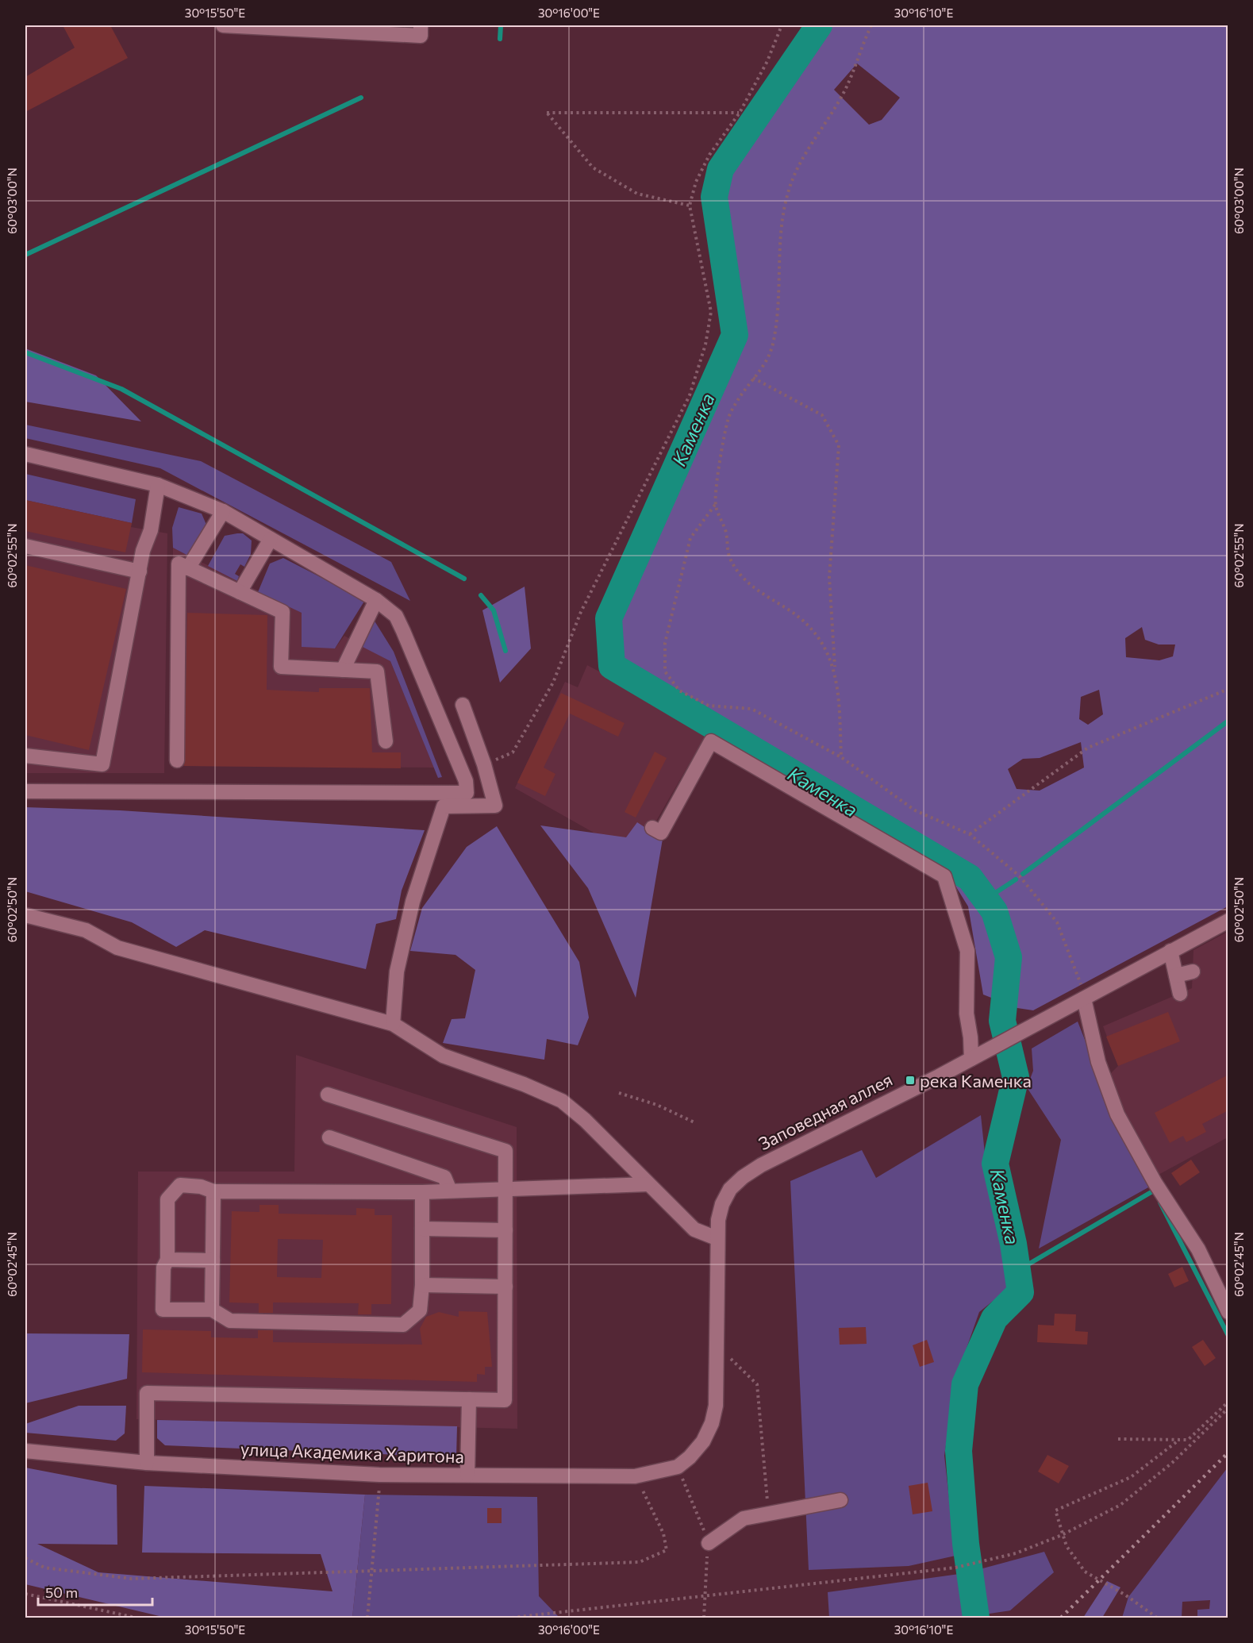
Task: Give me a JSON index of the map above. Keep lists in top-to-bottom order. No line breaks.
{"streets":{"street":["Заповедная аллея","улица Академика Харитона"]},"crossings":[["Заповедная аллея","улица Академика Харитона"]],"water":["Каменка"],"places":{"transit":["река Каменка"]},"scale_bar":"50 m","coordinates":["30°15'50\"E","30°16'00\"E","30°16'10\"E","60°03'00\"N","60°02'55\"N","60°02'50\"N","60°02'45\"N"]}
